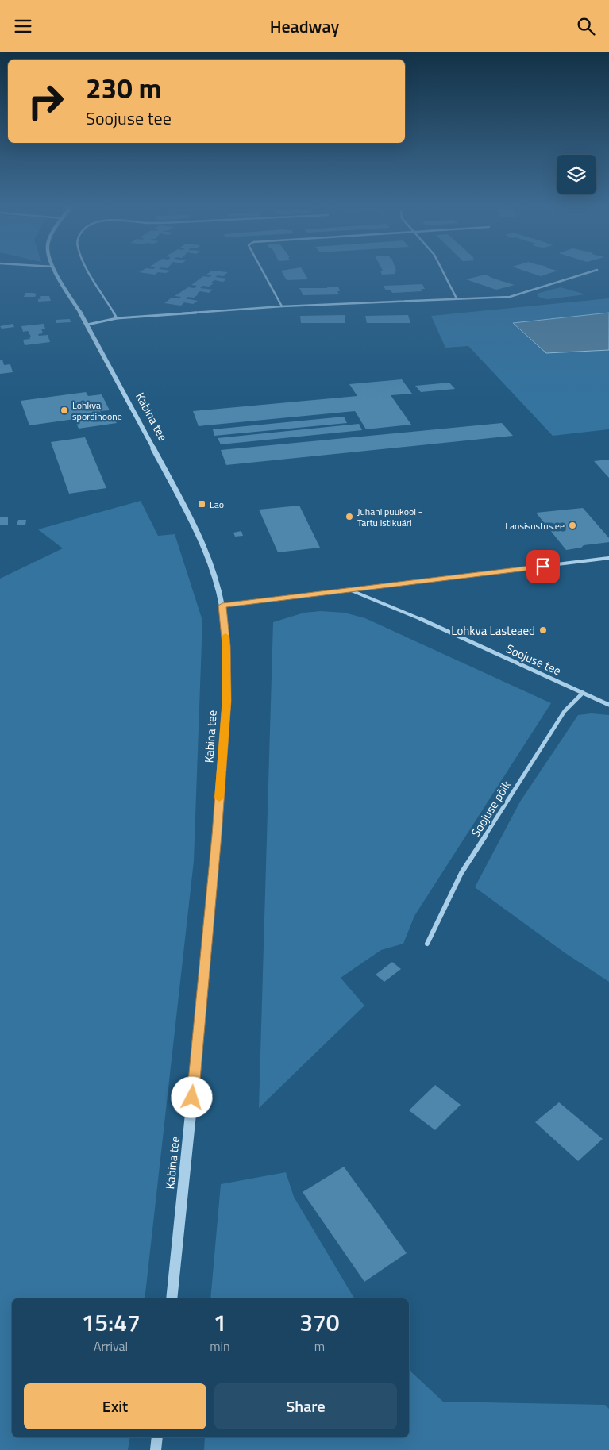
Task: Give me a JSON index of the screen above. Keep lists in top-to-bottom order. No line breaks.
{"streets":{"street":["Kabina tee","Soojuse tee","Soojuse põik"]},"crossings":[["Kabina tee","Soojuse tee"],["Soojuse tee","Soojuse põik"]],"places":{"other":["Lohkva spordihoone","Juhani puukool - Tartu istikuäri","Laosisustus.ee","Lohkva Lasteaed"],"transit":["Lao"]},"page":{"header":"Headway","turn":["230 m","Soojuse tee"],"eta":["15:47","Arrival","1","min","370","m"],"buttons":["Exit","Share"]}}
